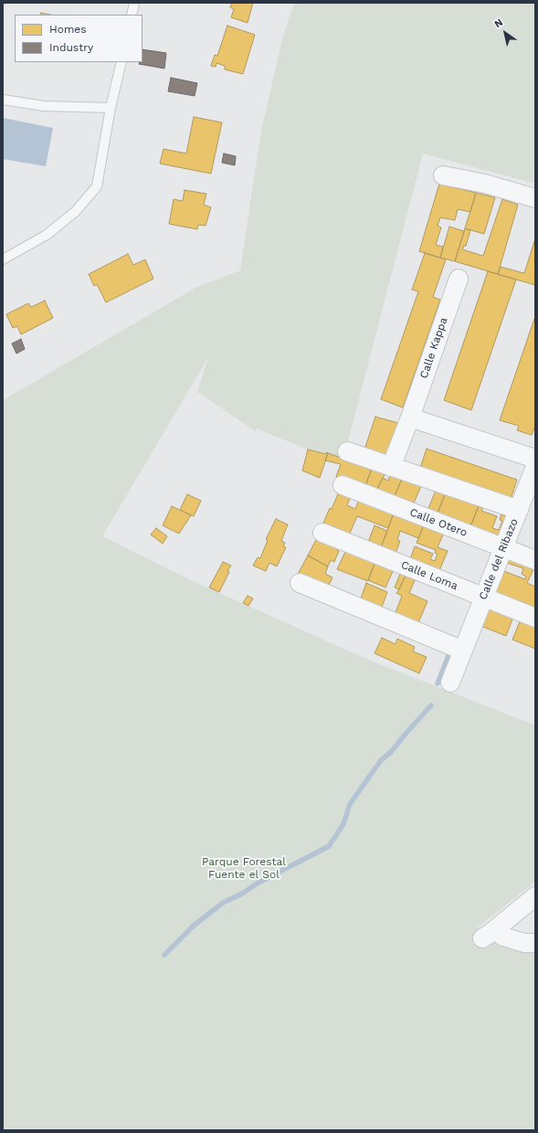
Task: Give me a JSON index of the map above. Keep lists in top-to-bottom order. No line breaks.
{"streets":{"street":["Calle Kappa","Calle Otero","Calle del Ribazo","Calle Loma"]},"crossings":[["Calle Otero","Calle del Ribazo"],["Calle del Ribazo","Calle Loma"]],"parks":["Parque Forestal Fuente el Sol"],"legend":["Homes","Industry"],"north":"top left"}
